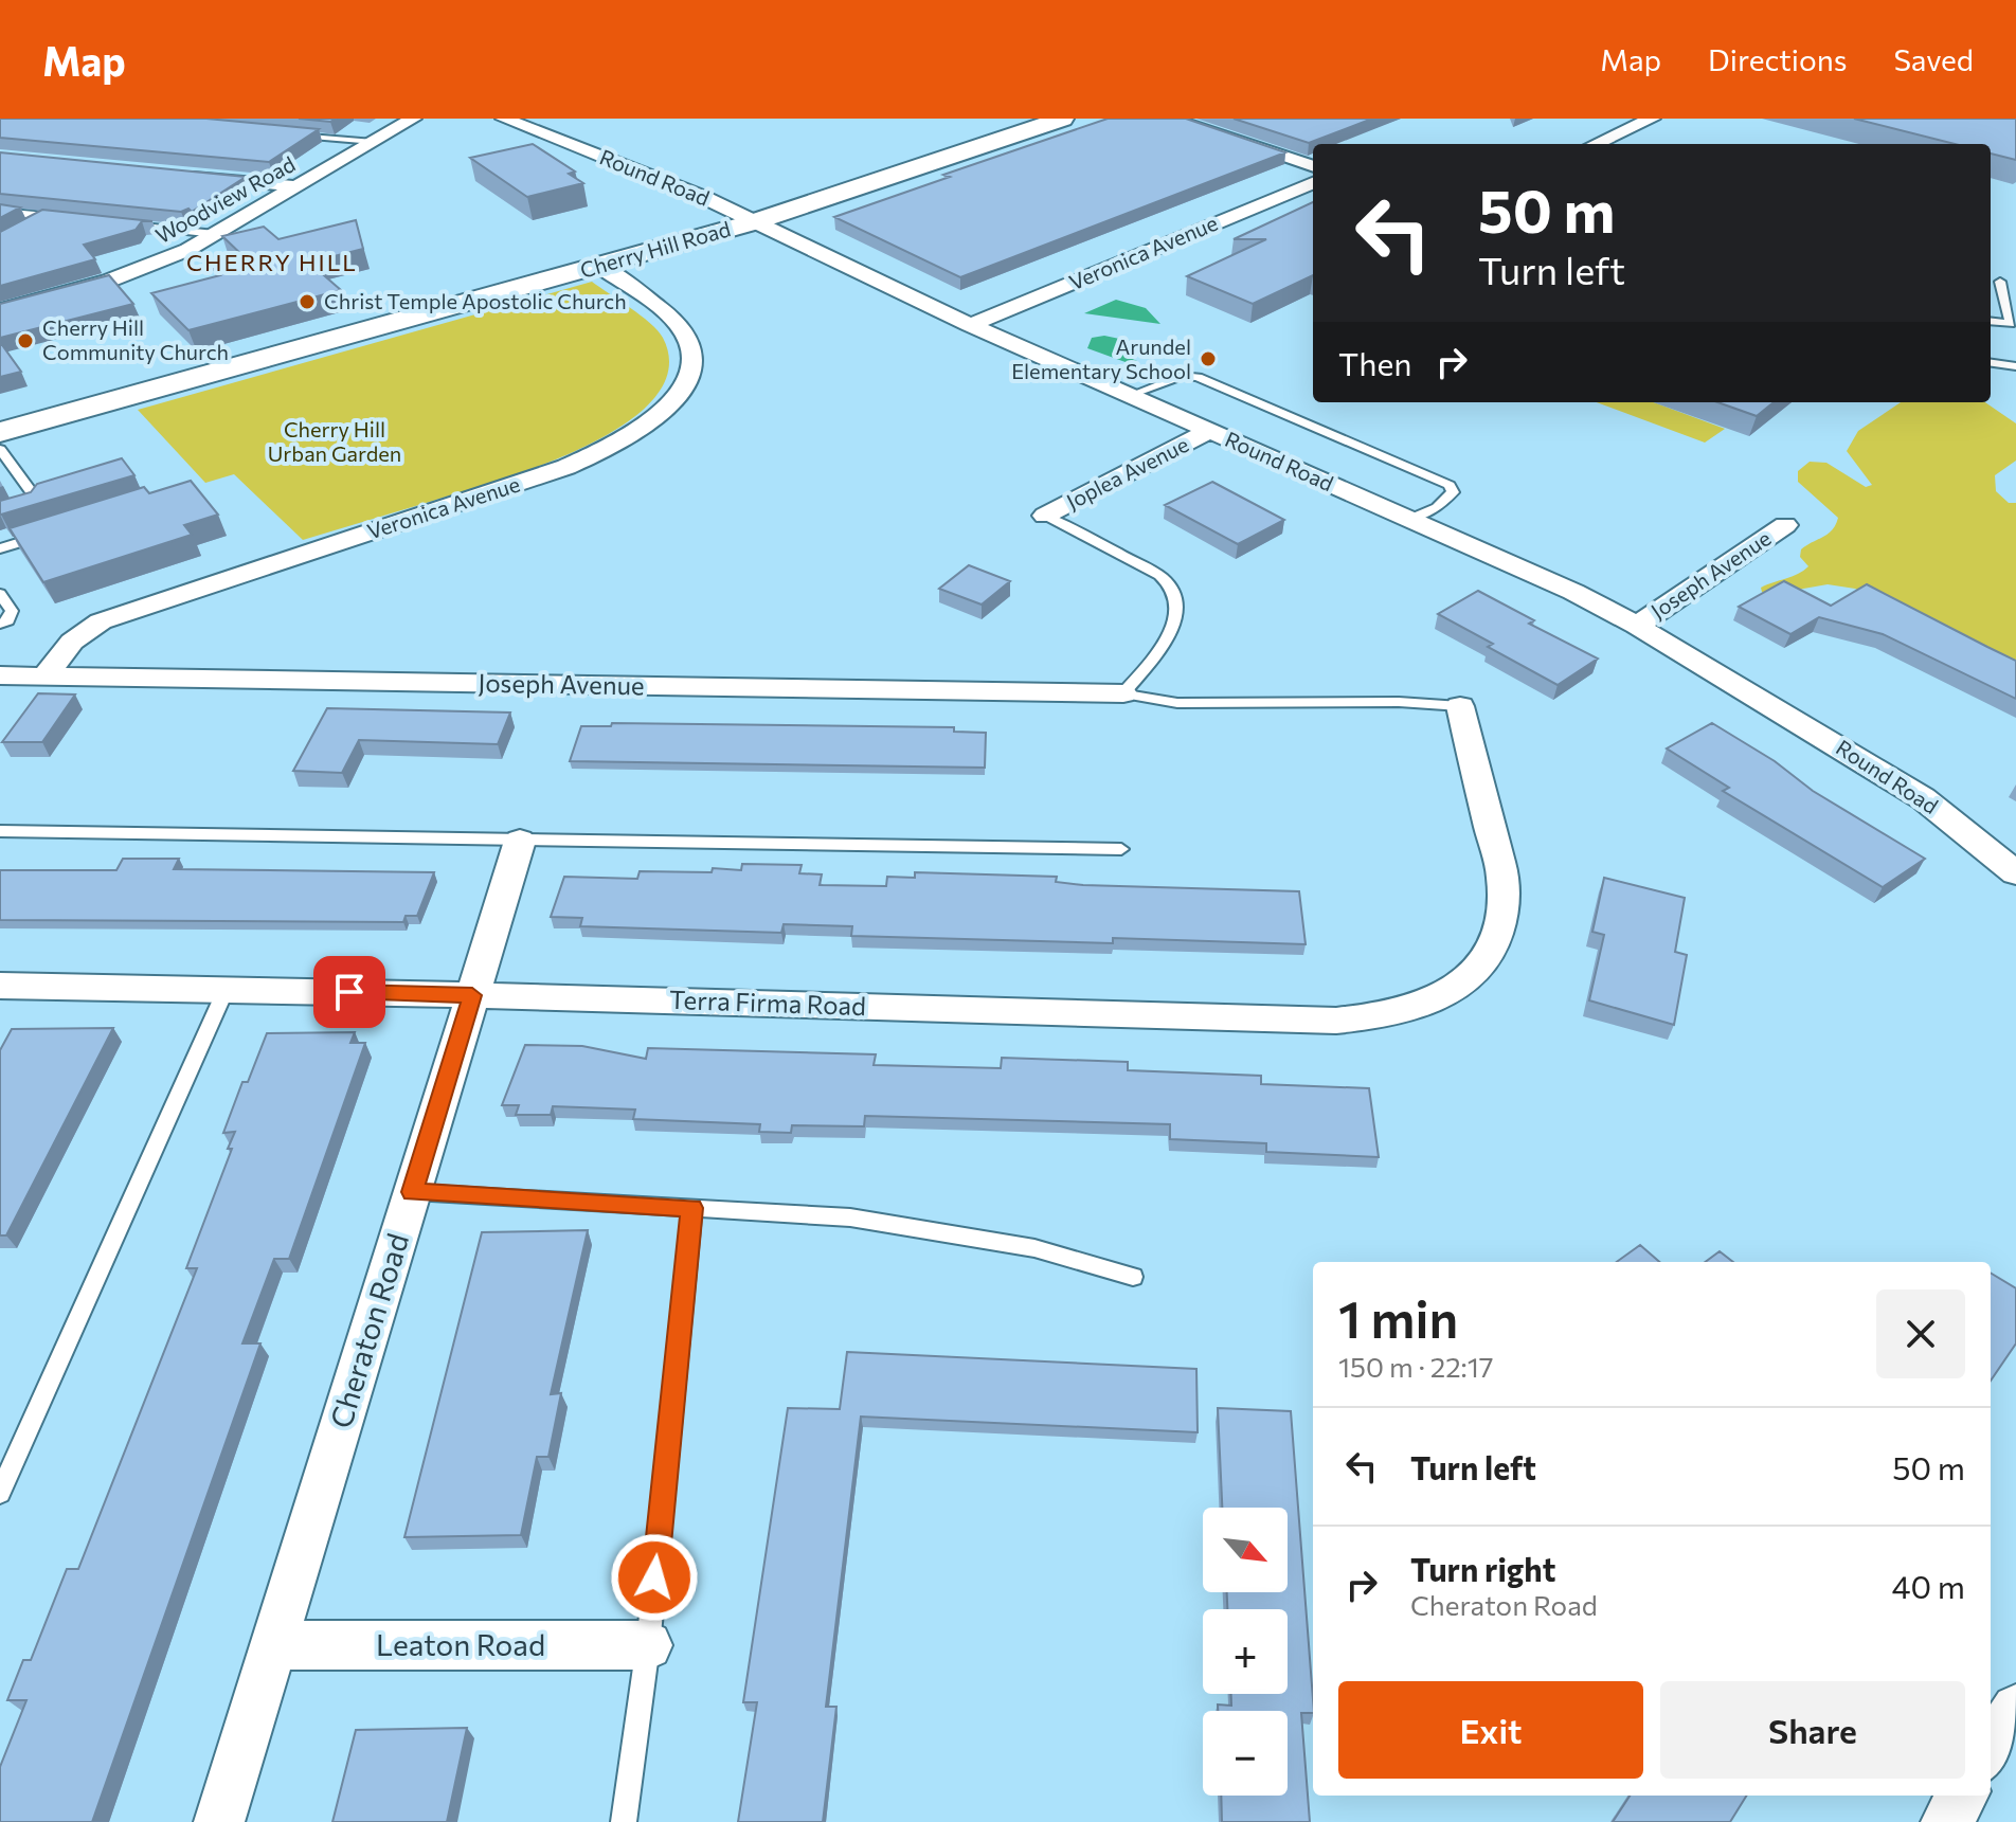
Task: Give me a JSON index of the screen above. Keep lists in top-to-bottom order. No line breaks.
{"streets":{"street":["Round Road","Woodview Road","Cherry Hill Road","Veronica Avenue","Joplea Avenue","Joseph Avenue","Terra Firma Road","Cheraton Road","Leaton Road"]},"crossings":[["Round Road","Cherry Hill Road"],["Round Road","Veronica Avenue"],["Round Road","Joplea Avenue"],["Round Road","Joseph Avenue"],["Cherry Hill Road","Veronica Avenue"],["Veronica Avenue","Joseph Avenue"],["Terra Firma Road","Cheraton Road"],["Cheraton Road","Leaton Road"]],"districts":["CHERRY HILL"],"parks":["Cherry Hill Urban Garden"],"places":["Christ Temple Apostolic Church","Cherry Hill Community Church","Arundel Elementary School"],"north":"bottom right","page":{"header":"Map","nav":["Map","Directions","Saved"],"turn":["50 m","Turn left"],"then":"Then","heading":["1 min","150 m · 22:17"],"list":[{"name":"Turn left","value":"50 m"},{"name":"Turn right","note":"Cheraton Road","value":"40 m"}],"map_buttons":["+","−"],"buttons":["Exit","Share"]}}
